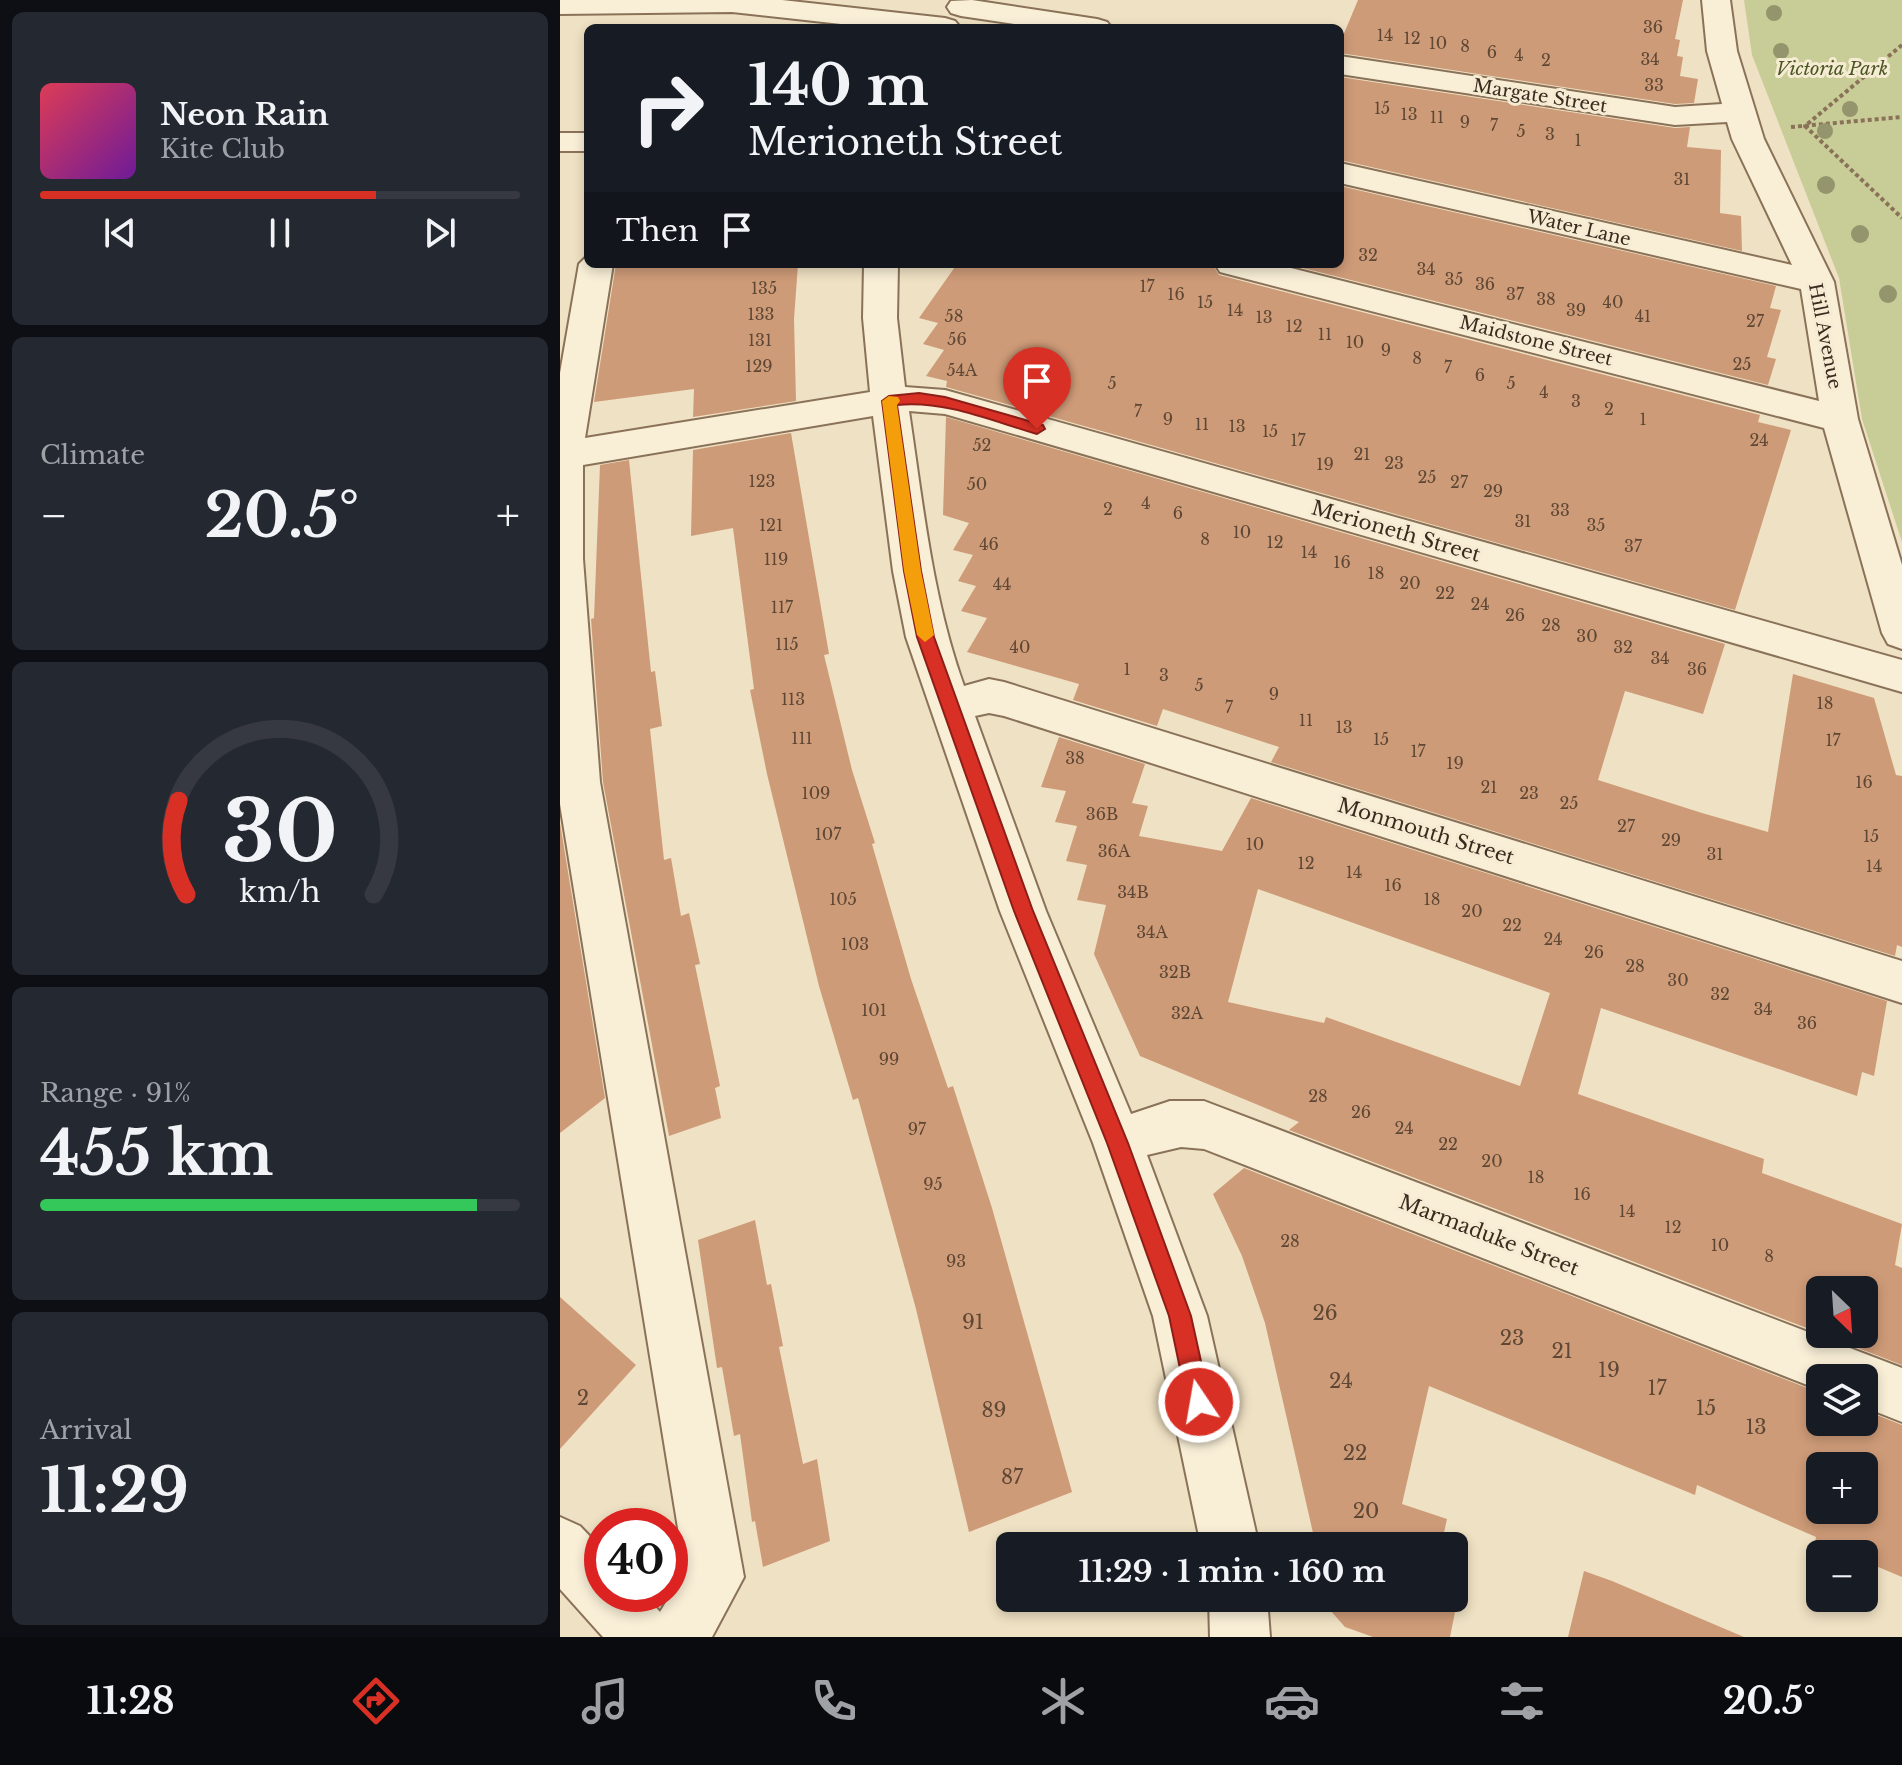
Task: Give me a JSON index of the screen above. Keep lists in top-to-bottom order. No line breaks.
{"streets":{"street":["Margate Street","Water Lane","Hill Avenue","Maidstone Street","Merioneth Street","Monmouth Street","Marmaduke Street"]},"crossings":[["Margate Street","Hill Avenue"],["Water Lane","Hill Avenue"],["Hill Avenue","Maidstone Street"]],"parks":["Victoria Park"],"house_numbers":["36","14","12","10","8","6","4","34","2","33","15","13","11","9","7","5","3","1","31","32","34","35","36","17","135","16","37","38","15","40","14","39","133","58","41","13","27","12","11","56","131","10","9","8","25","129","7","54A","6","5","5","4","3","2","7","9","1","11","13","15","17","24","52","21","23","19","25","123","27","50","29","4","2","33","6","31","121","35","10","8","12","46","37","14","119","16","18","20","44","22","24","117","26","28","30","115","40","32","34","1","36","3","5","9","113","18","7","11","13","111","15","17","17","38","19","16","21","109","23","25","36B","27","107","15","29","10","36A","31","12","14","14","16","34B","105","18","20","22","34A","24","103","26","28","32B","30","32","34","101","32A","36","99","28","26","24","97","22","20","18","95","16","14","12","28","10","8","93","26","91","23","21","19","24","17","2","15","89","13","22","87","20"],"north":"bottom right","page":{"turn":["140 m","Merioneth Street"],"song":["Neon Rain","Kite Club"],"then":"Then","tile":["Climate",["Range · 91%","455 km"],["Arrival","11:29"]],"heat":["−","20.5°","+"],"map_buttons":["+","−"],"limit":"40","trip":"11:29 · 1 min · 160 m","tabs":["11:28","20.5°"],"gauge":["30","km/h"]}}
